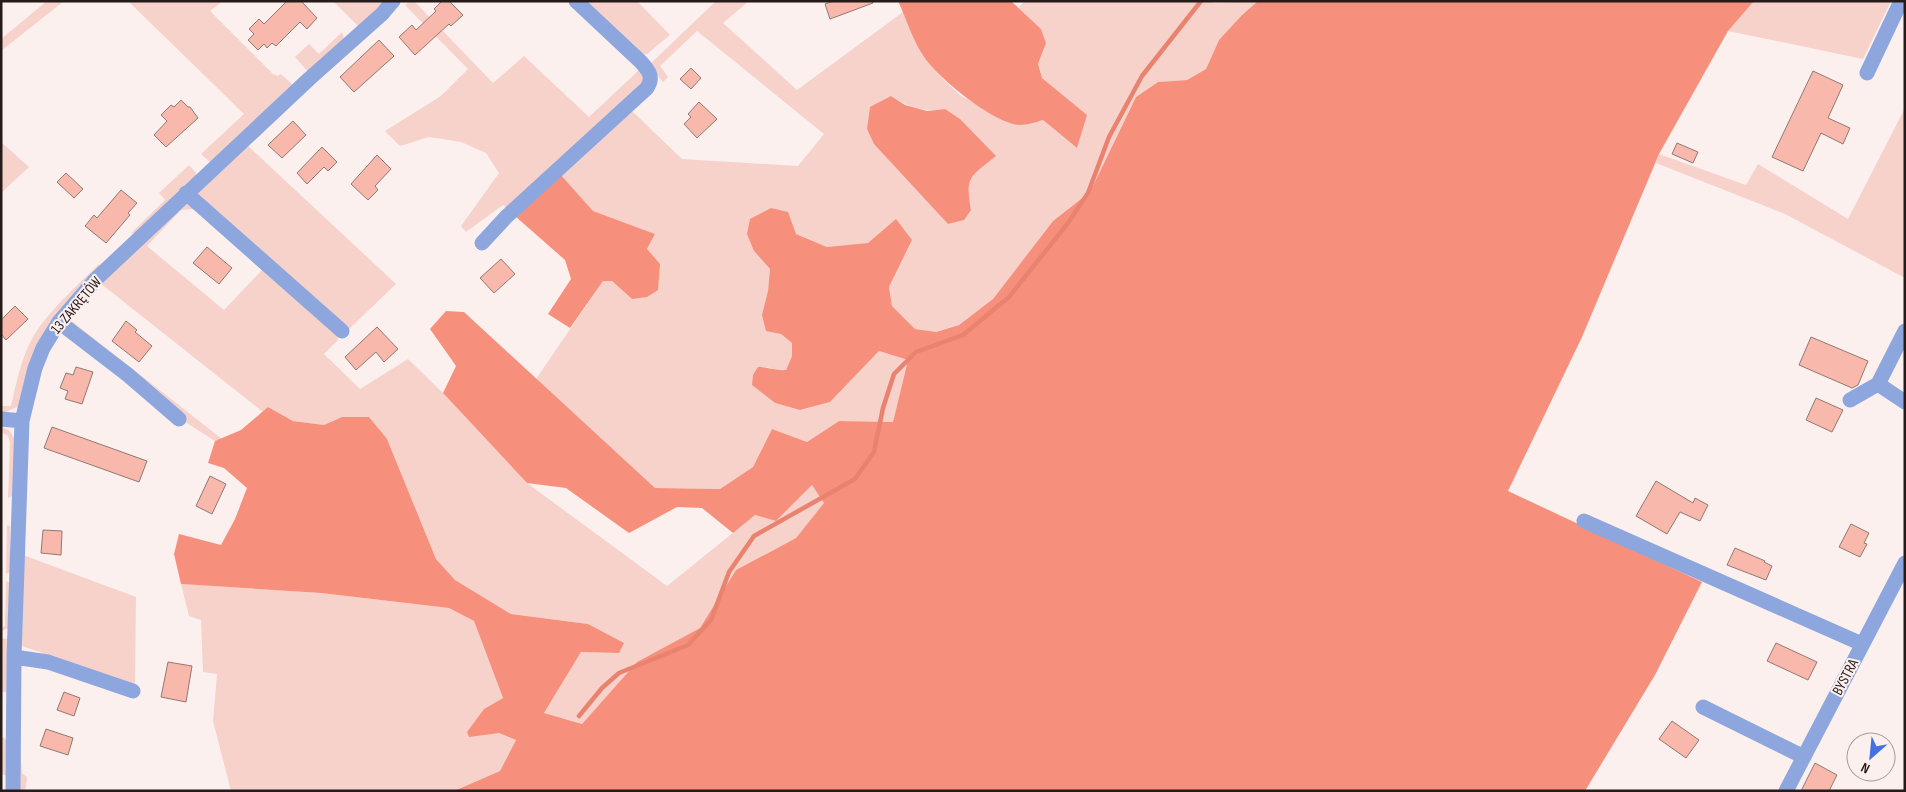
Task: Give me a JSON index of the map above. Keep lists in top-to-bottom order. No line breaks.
{"streets":{"street":["13 ZAKRĘTÓW","BYSTRA"]},"north":"bottom left"}
